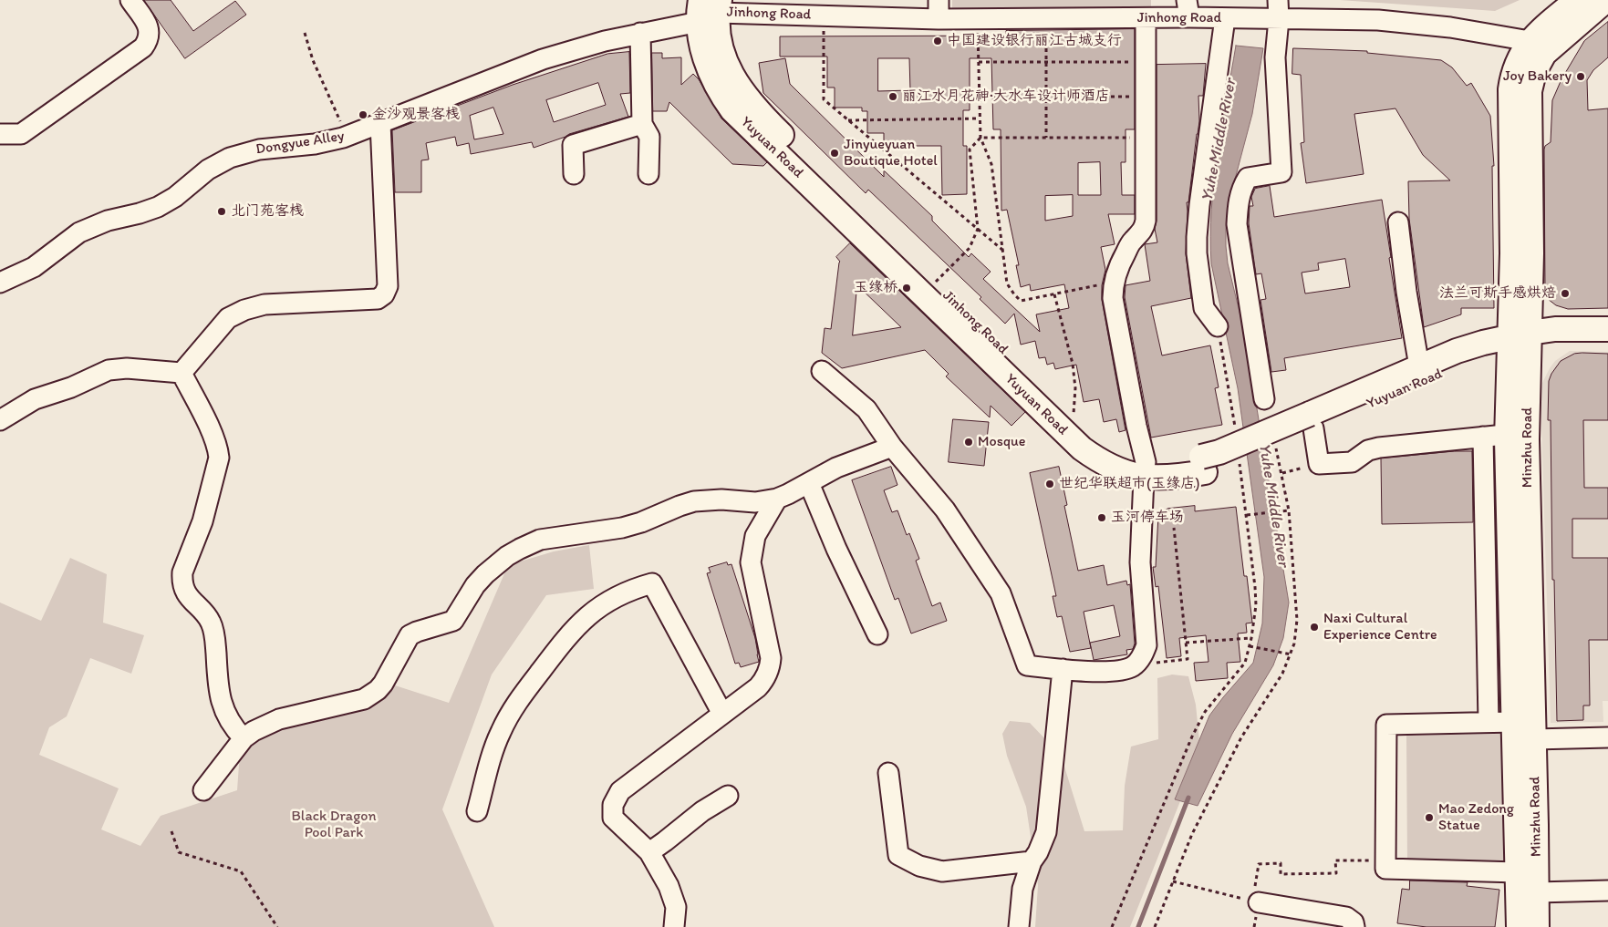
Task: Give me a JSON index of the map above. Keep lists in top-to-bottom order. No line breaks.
{"streets":{"main road":["Jinhong Road","Yuyuan Road","Minzhu Road"],"street":["Dongyue Alley"]},"crossings":[["Jinhong Road","Dongyue Alley"],["Jinhong Road","Yuyuan Road"],["Jinhong Road","Minzhu Road"],["Dongyue Alley","Yuyuan Road"],["Yuyuan Road","Minzhu Road"]],"water":["Yuhe Middle River"],"parks":["Black Dragon Pool Park"],"places":["中国建设银行丽江古城支行","Joy Bakery","丽江水月花神·大水车设计师酒店","金沙观景客栈","Jinyueyuan Boutique Hotel","北门苑客栈","玉缘桥","法兰可斯手感烘焙","Mosque","世纪华联超市(玉缘店)","玉河停车场","Naxi Cultural Experience Centre","Mao Zedong Statue"]}
